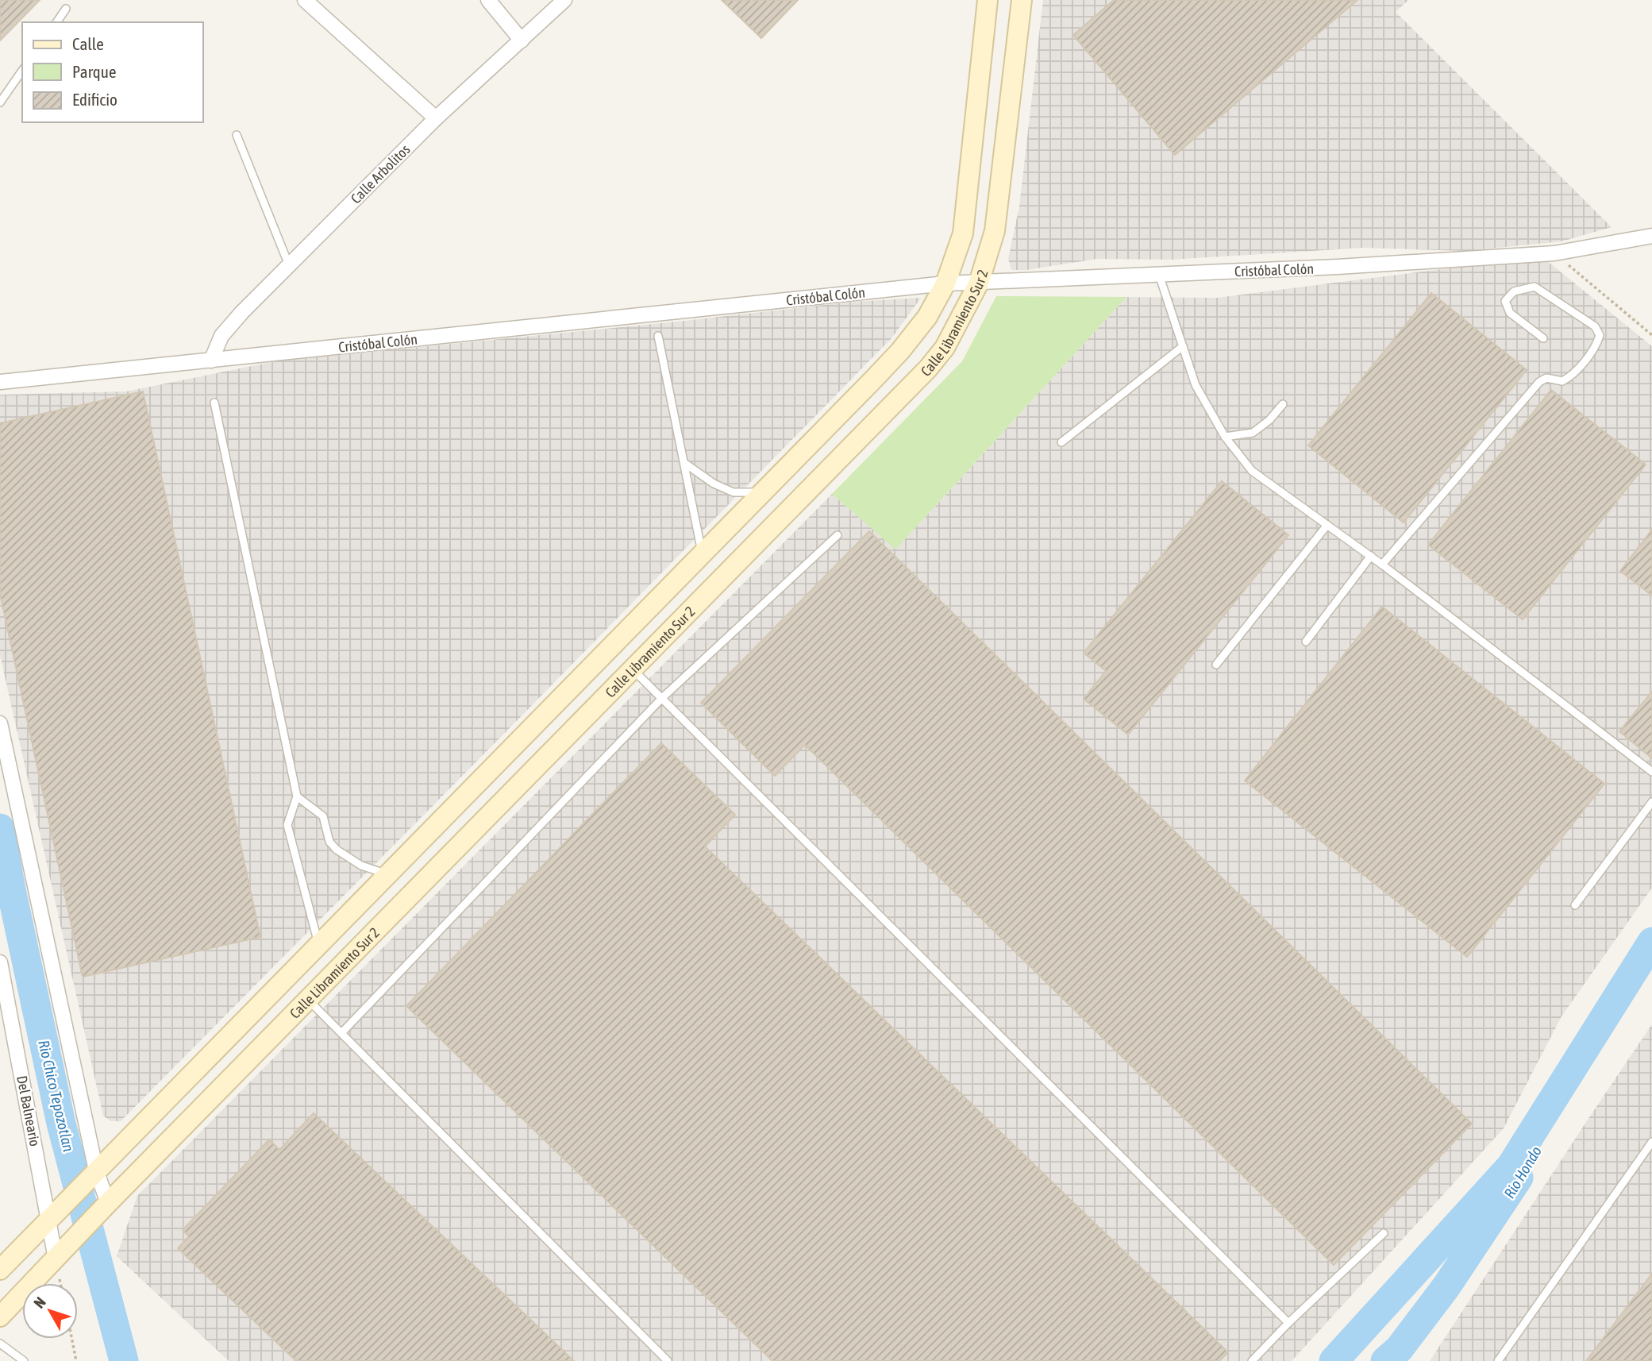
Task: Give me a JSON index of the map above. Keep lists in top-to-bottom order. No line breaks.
{"streets":{"main road":["Calle Libramiento Sur 2"],"street":["Calle Arbolitos","Cristóbal Colón","Del Balneario"]},"crossings":[["Calle Arbolitos","Cristóbal Colón"],["Cristóbal Colón","Calle Libramiento Sur 2"],["Calle Libramiento Sur 2","Del Balneario"]],"water":["Rio Chico Tepozotlan","Rio Hondo"],"legend":["Calle","Parque","Edificio"],"north":"top left"}
